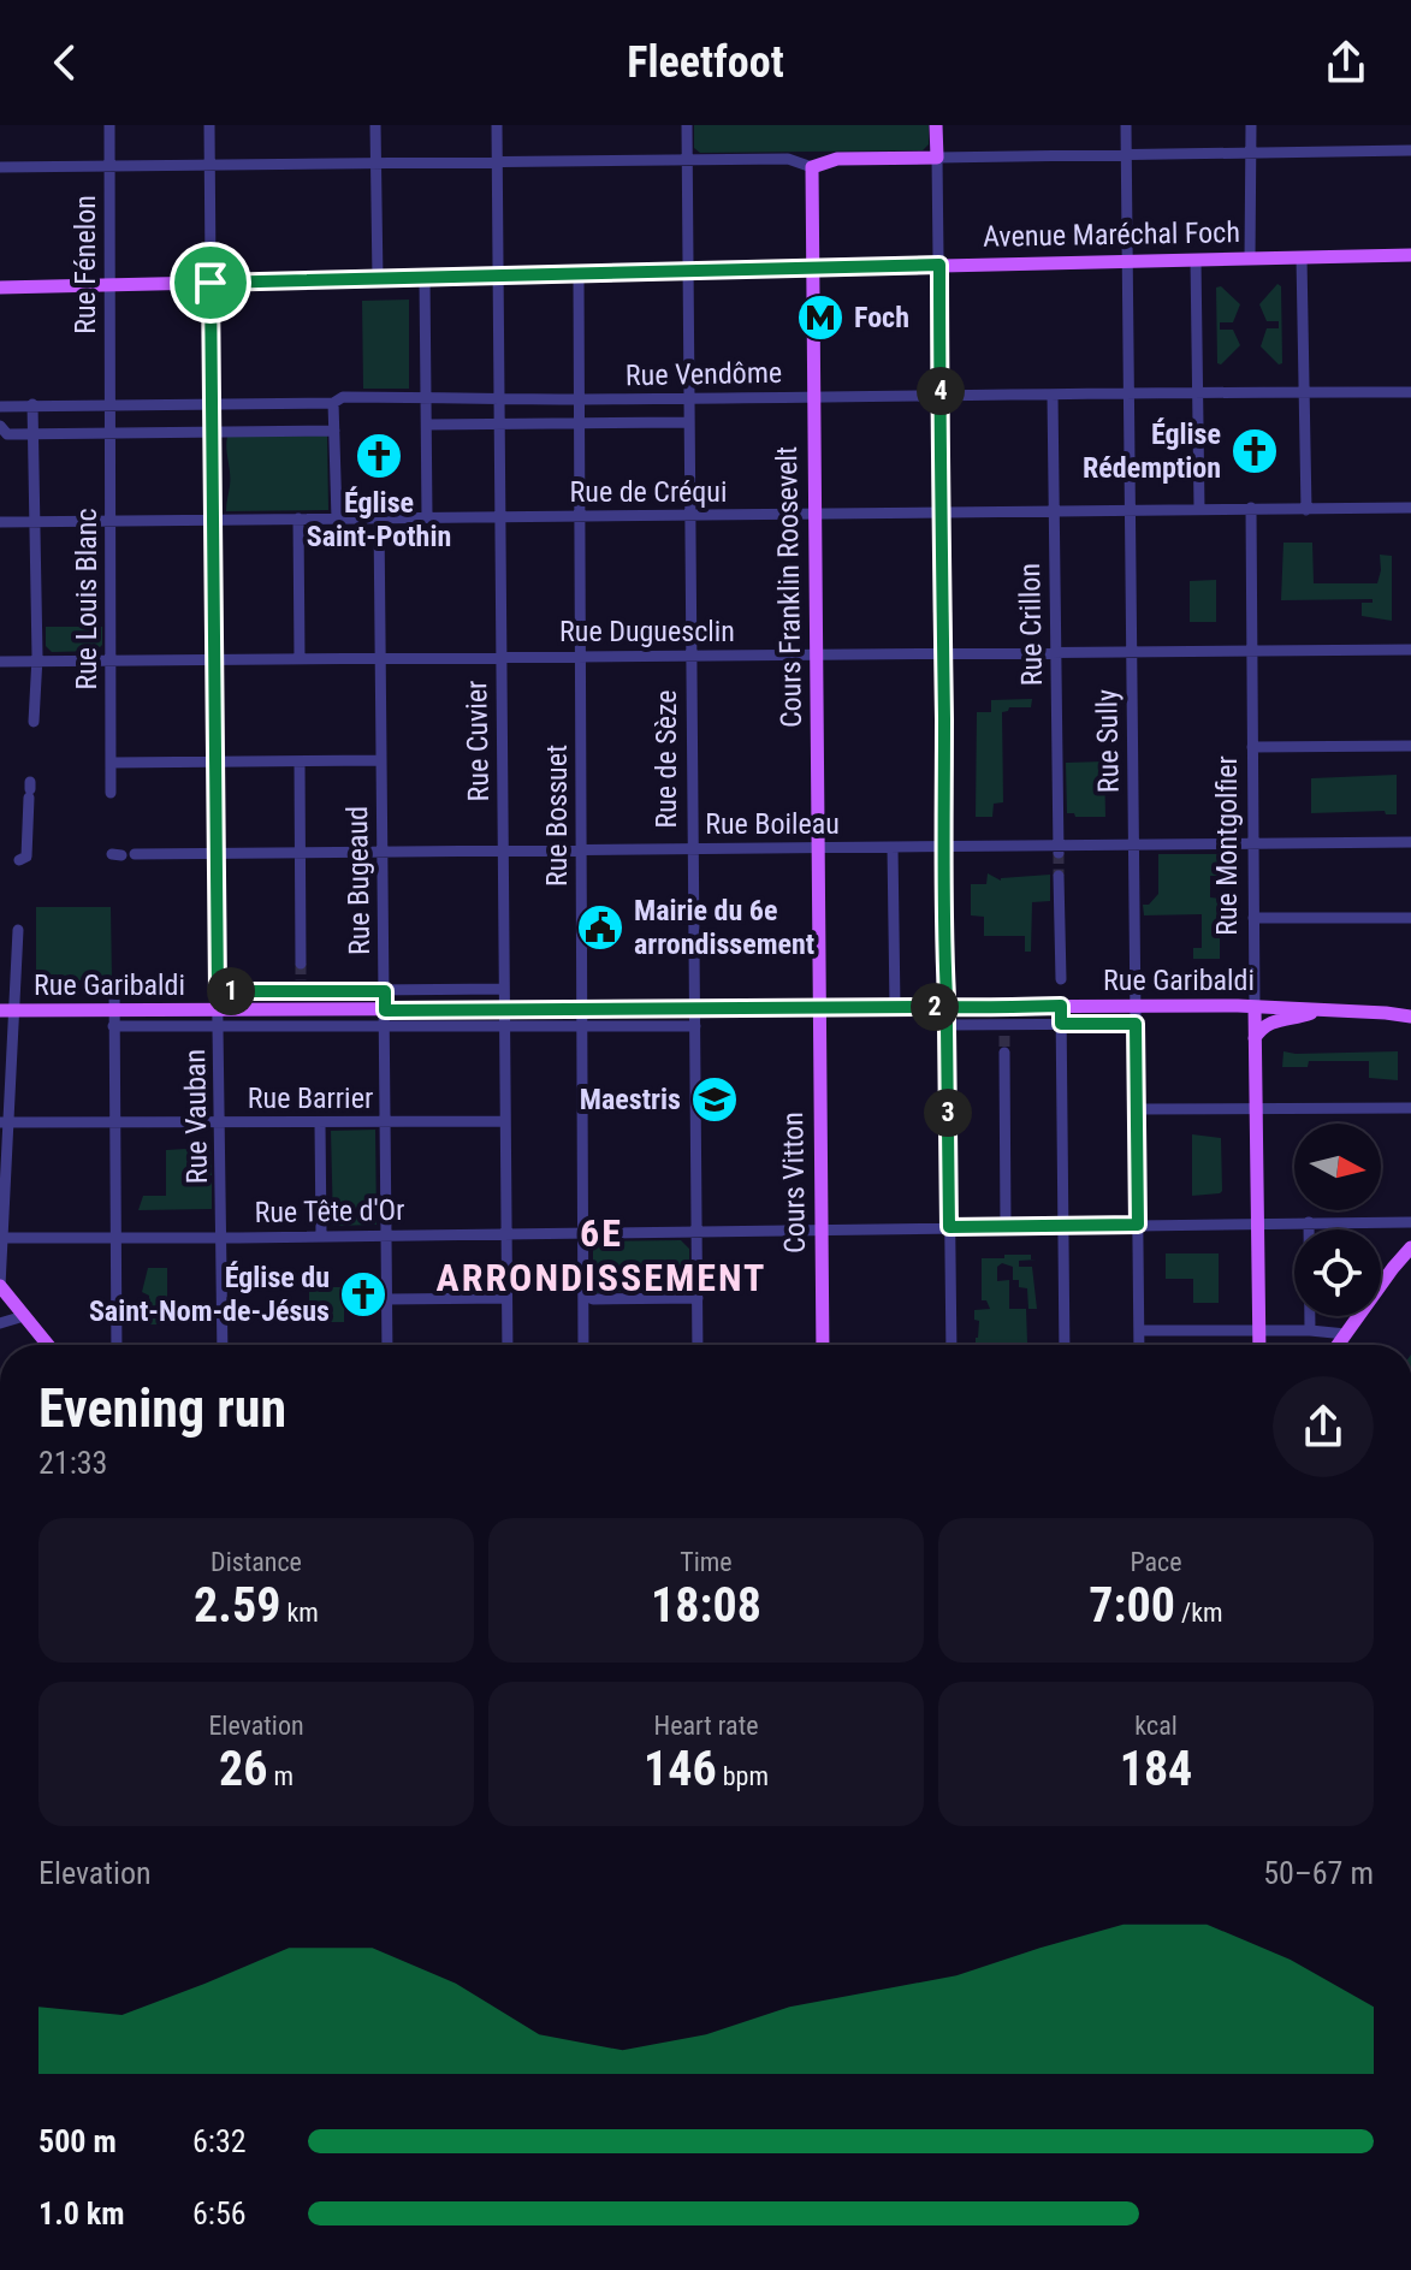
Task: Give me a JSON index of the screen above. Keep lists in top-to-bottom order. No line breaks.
{"streets":{"main road":["Avenue Maréchal Foch","Cours Franklin Roosevelt","Rue Montgolfier","Rue Garibaldi","Cours Vitton"],"street":["Rue Fénelon","Rue Vendôme","Rue de Créqui","Rue Louis Blanc","Rue Crillon","Rue Duguesclin","Rue Cuvier","Rue Sully","Rue de Sèze","Rue Bossuet","Rue Boileau","Rue Bugeaud","Rue Barrier","Rue Vauban","Rue Tête d'Or"]},"crossings":[["Avenue Maréchal Foch","Rue Fénelon"],["Avenue Maréchal Foch","Cours Franklin Roosevelt"],["Avenue Maréchal Foch","Rue Cuvier"],["Avenue Maréchal Foch","Rue Sully"],["Avenue Maréchal Foch","Rue de Sèze"],["Avenue Maréchal Foch","Rue Bossuet"],["Avenue Maréchal Foch","Rue Vauban"],["Rue Fénelon","Rue Vendôme"],["Rue Fénelon","Rue Louis Blanc"],["Rue Vendôme","Cours Franklin Roosevelt"],["Rue Vendôme","Rue Louis Blanc"],["Rue Vendôme","Rue Crillon"],["Rue Vendôme","Rue Cuvier"],["Rue Vendôme","Rue Sully"],["Rue Vendôme","Rue de Sèze"],["Rue Vendôme","Rue Bossuet"],["Rue Vendôme","Rue Vauban"],["Rue de Créqui","Cours Franklin Roosevelt"],["Rue de Créqui","Rue Louis Blanc"],["Rue de Créqui","Rue Crillon"],["Rue de Créqui","Rue Cuvier"],["Rue de Créqui","Rue Sully"],["Rue de Créqui","Rue de Sèze"],["Rue de Créqui","Rue Bossuet"],["Rue de Créqui","Rue Montgolfier"],["Rue de Créqui","Rue Bugeaud"],["Rue de Créqui","Rue Vauban"],["Cours Franklin Roosevelt","Rue Duguesclin"],["Cours Franklin Roosevelt","Rue Boileau"],["Cours Franklin Roosevelt","Rue Garibaldi"],["Cours Franklin Roosevelt","Cours Vitton"],["Rue Louis Blanc","Rue Duguesclin"],["Rue Crillon","Rue Duguesclin"],["Rue Crillon","Rue Boileau"],["Rue Duguesclin","Rue Cuvier"],["Rue Duguesclin","Rue Sully"],["Rue Duguesclin","Rue de Sèze"],["Rue Duguesclin","Rue Bossuet"],["Rue Duguesclin","Rue Montgolfier"],["Rue Duguesclin","Rue Bugeaud"],["Rue Duguesclin","Rue Vauban"],["Rue Cuvier","Rue Boileau"],["Rue Cuvier","Rue Garibaldi"],["Rue Cuvier","Rue Barrier"],["Rue Cuvier","Rue Tête d'Or"],["Rue Sully","Rue Boileau"],["Rue Sully","Rue Garibaldi"],["Rue Sully","Rue Tête d'Or"],["Rue de Sèze","Rue Boileau"],["Rue de Sèze","Rue Garibaldi"],["Rue de Sèze","Rue Tête d'Or"],["Rue Bossuet","Rue Boileau"],["Rue Bossuet","Rue Garibaldi"],["Rue Bossuet","Rue Tête d'Or"],["Rue Boileau","Rue Montgolfier"],["Rue Boileau","Rue Bugeaud"],["Rue Boileau","Rue Vauban"],["Rue Montgolfier","Rue Garibaldi"],["Rue Montgolfier","Rue Tête d'Or"],["Rue Bugeaud","Rue Garibaldi"],["Rue Bugeaud","Rue Barrier"],["Rue Bugeaud","Rue Tête d'Or"],["Rue Garibaldi","Rue Vauban"],["Rue Garibaldi","Cours Vitton"],["Rue Barrier","Rue Vauban"],["Rue Vauban","Rue Tête d'Or"],["Cours Vitton","Rue Tête d'Or"]],"districts":["6E ARRONDISSEMENT"],"places":{"metro station":["Foch"],"church":["Église Rédemption","Église Saint-Pothin","Église du Saint-Nom-de-Jésus"],"public building":["Mairie du 6e arrondissement"],"school or university":["Maestris"]},"north":"right","page":{"header":"Fleetfoot","pins":["4","1","2","3"],"heading":["Evening run","21:33"],"stats":[["Distance","2.59 km"],["Time","18:08"],["Pace","7:00 /km"],["Elevation","26 m"],["Heart rate","146 bpm"],["kcal","184"]],"chart":["Elevation","50–67 m"],"list":[{"name":"500 m","note":"6:32"},{"name":"1.0 km","note":"6:56"}]}}
